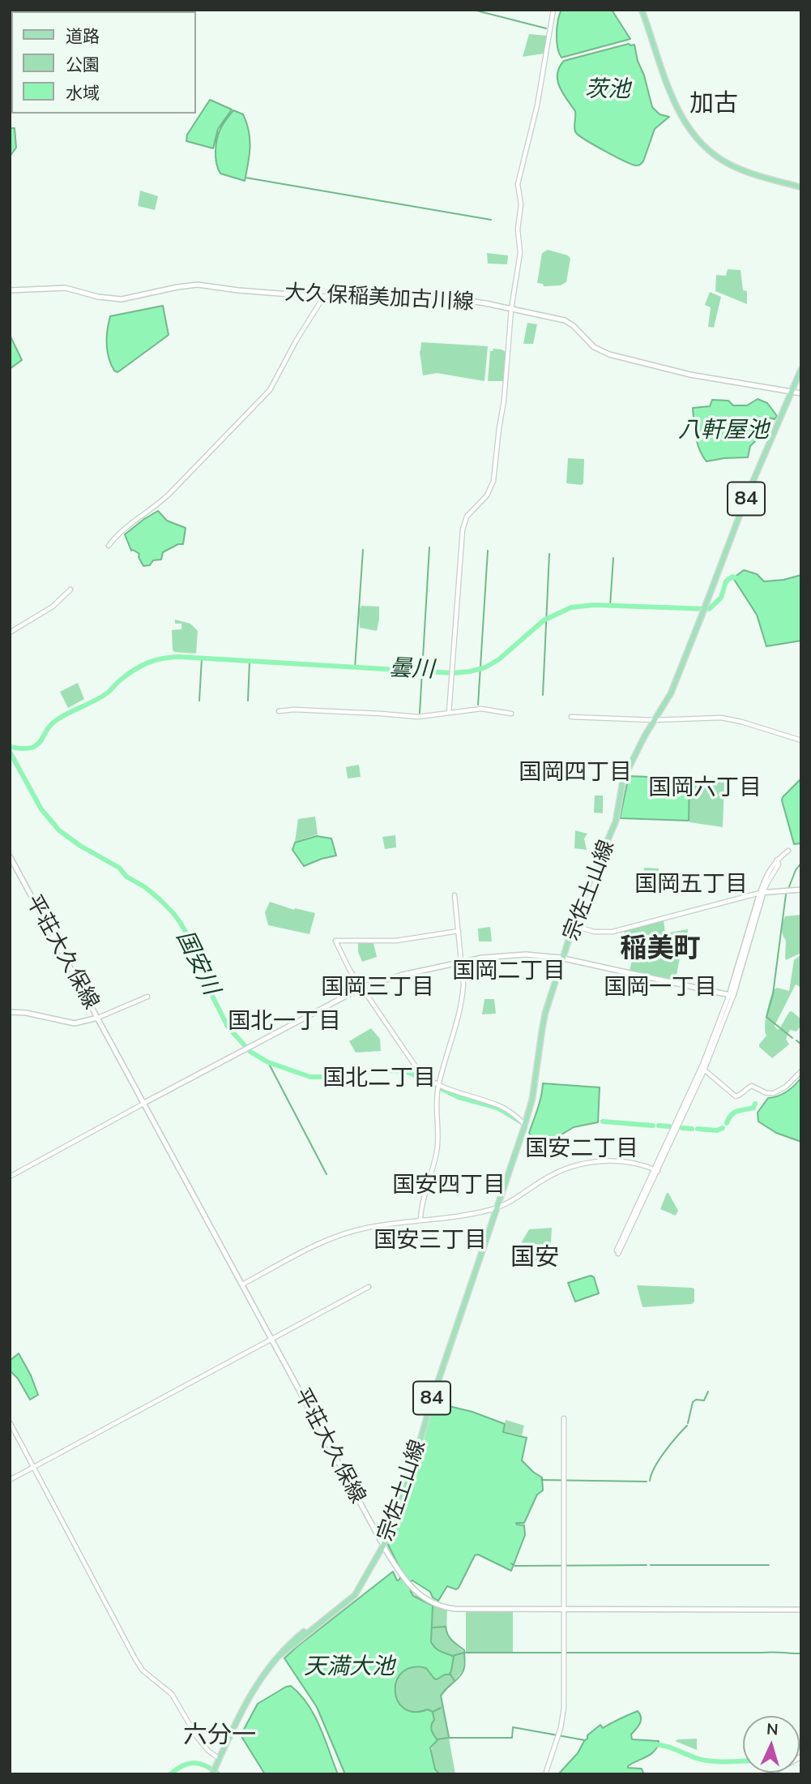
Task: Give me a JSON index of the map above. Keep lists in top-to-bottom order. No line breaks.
{"streets":{"main road":["大久保稲美加古川線","84","宗佐土山線","平荘大久保線"]},"crossings":[["大久保稲美加古川線","宗佐土山線"],["宗佐土山線","平荘大久保線"]],"districts":["加古","国岡四丁目","国岡六丁目","国岡五丁目","稲美町","国岡二丁目","国岡三丁目","国岡一丁目","国北一丁目","国北二丁目","国安二丁目","国安四丁目","国安三丁目","国安","六分一"],"water":["茨池","八軒屋池","曇川","国安川","天満大池"],"legend":["道路","公園","水域"],"north":"top"}
